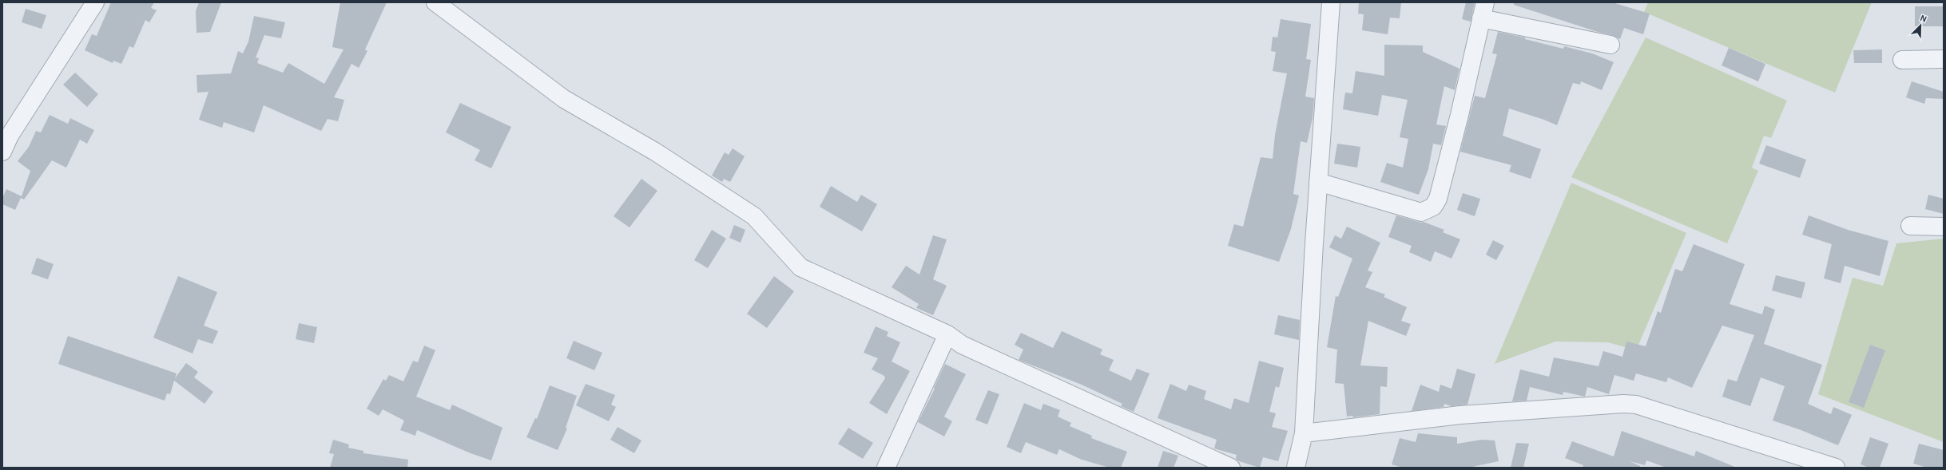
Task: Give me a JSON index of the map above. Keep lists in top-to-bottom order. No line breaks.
{"north":"top right"}
